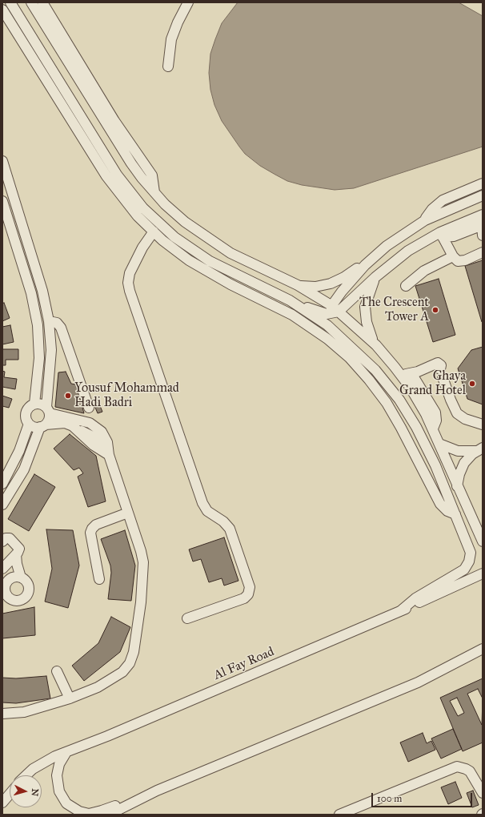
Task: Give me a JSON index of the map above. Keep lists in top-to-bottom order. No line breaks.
{"streets":{"street":["Al Fay Road"]},"places":["The Crescent Tower A","Ghaya Grand Hotel","Yousuf Mohammad Hadi Badri"],"scale_bar":"100 m","north":"right"}
